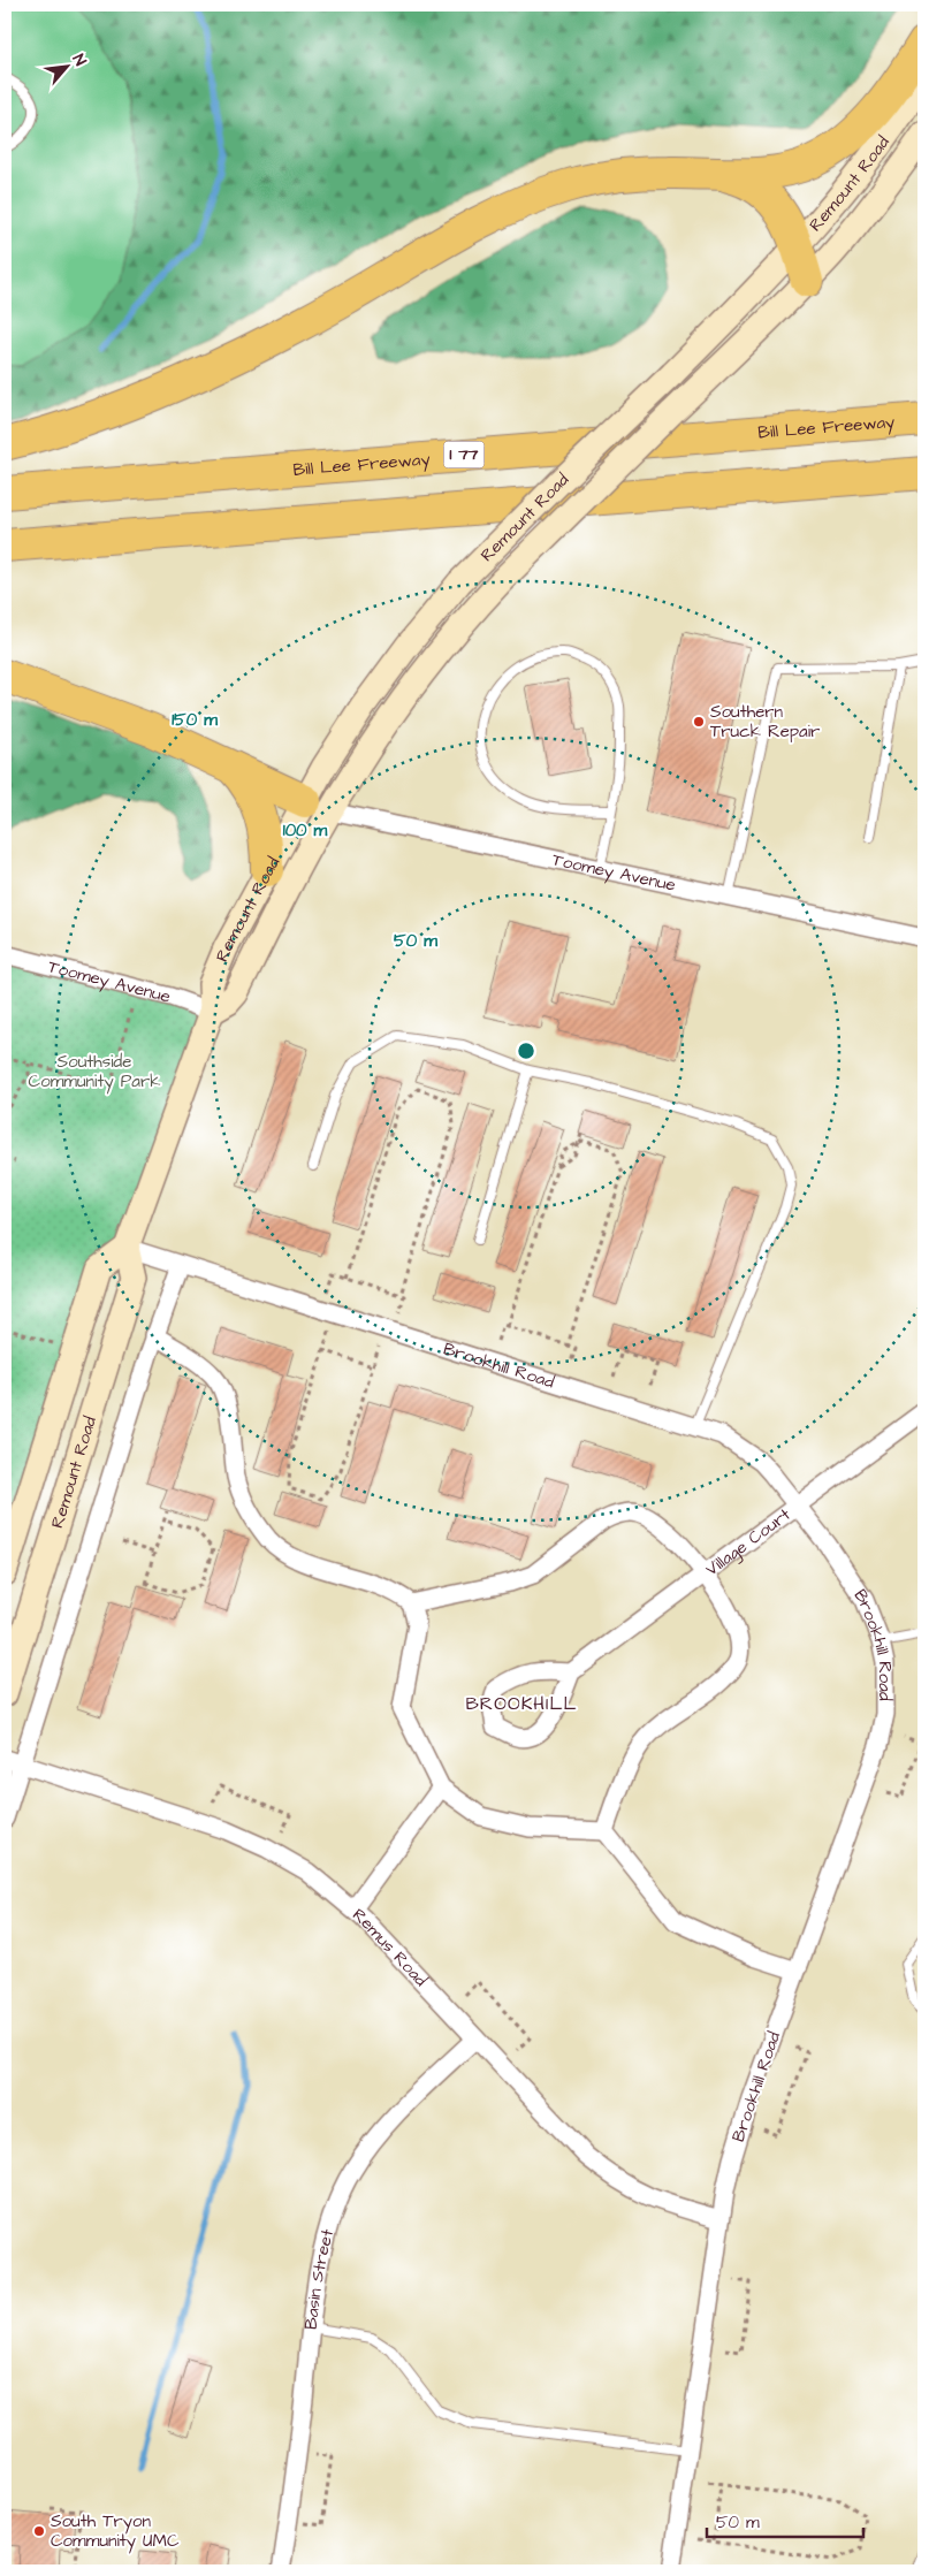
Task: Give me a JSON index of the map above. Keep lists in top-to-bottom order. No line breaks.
{"streets":{"highway":["Bill Lee Freeway","I 77"],"main road":["Remount Road"],"street":["Toomey Avenue","Brookhill Road","Village Court","Remus Road","Basin Street"]},"crossings":[["Remount Road","Toomey Avenue"],["Remount Road","Brookhill Road"],["Brookhill Road","Village Court"],["Brookhill Road","Remus Road"],["Remus Road","Basin Street"]],"districts":["BROOKHILL"],"parks":["Southside Community Park"],"places":["Southern Truck Repair","South Tryon Community UMC"],"scale_bar":"50 m","north":"top right","rings":["150 m","100 m","50 m"]}
